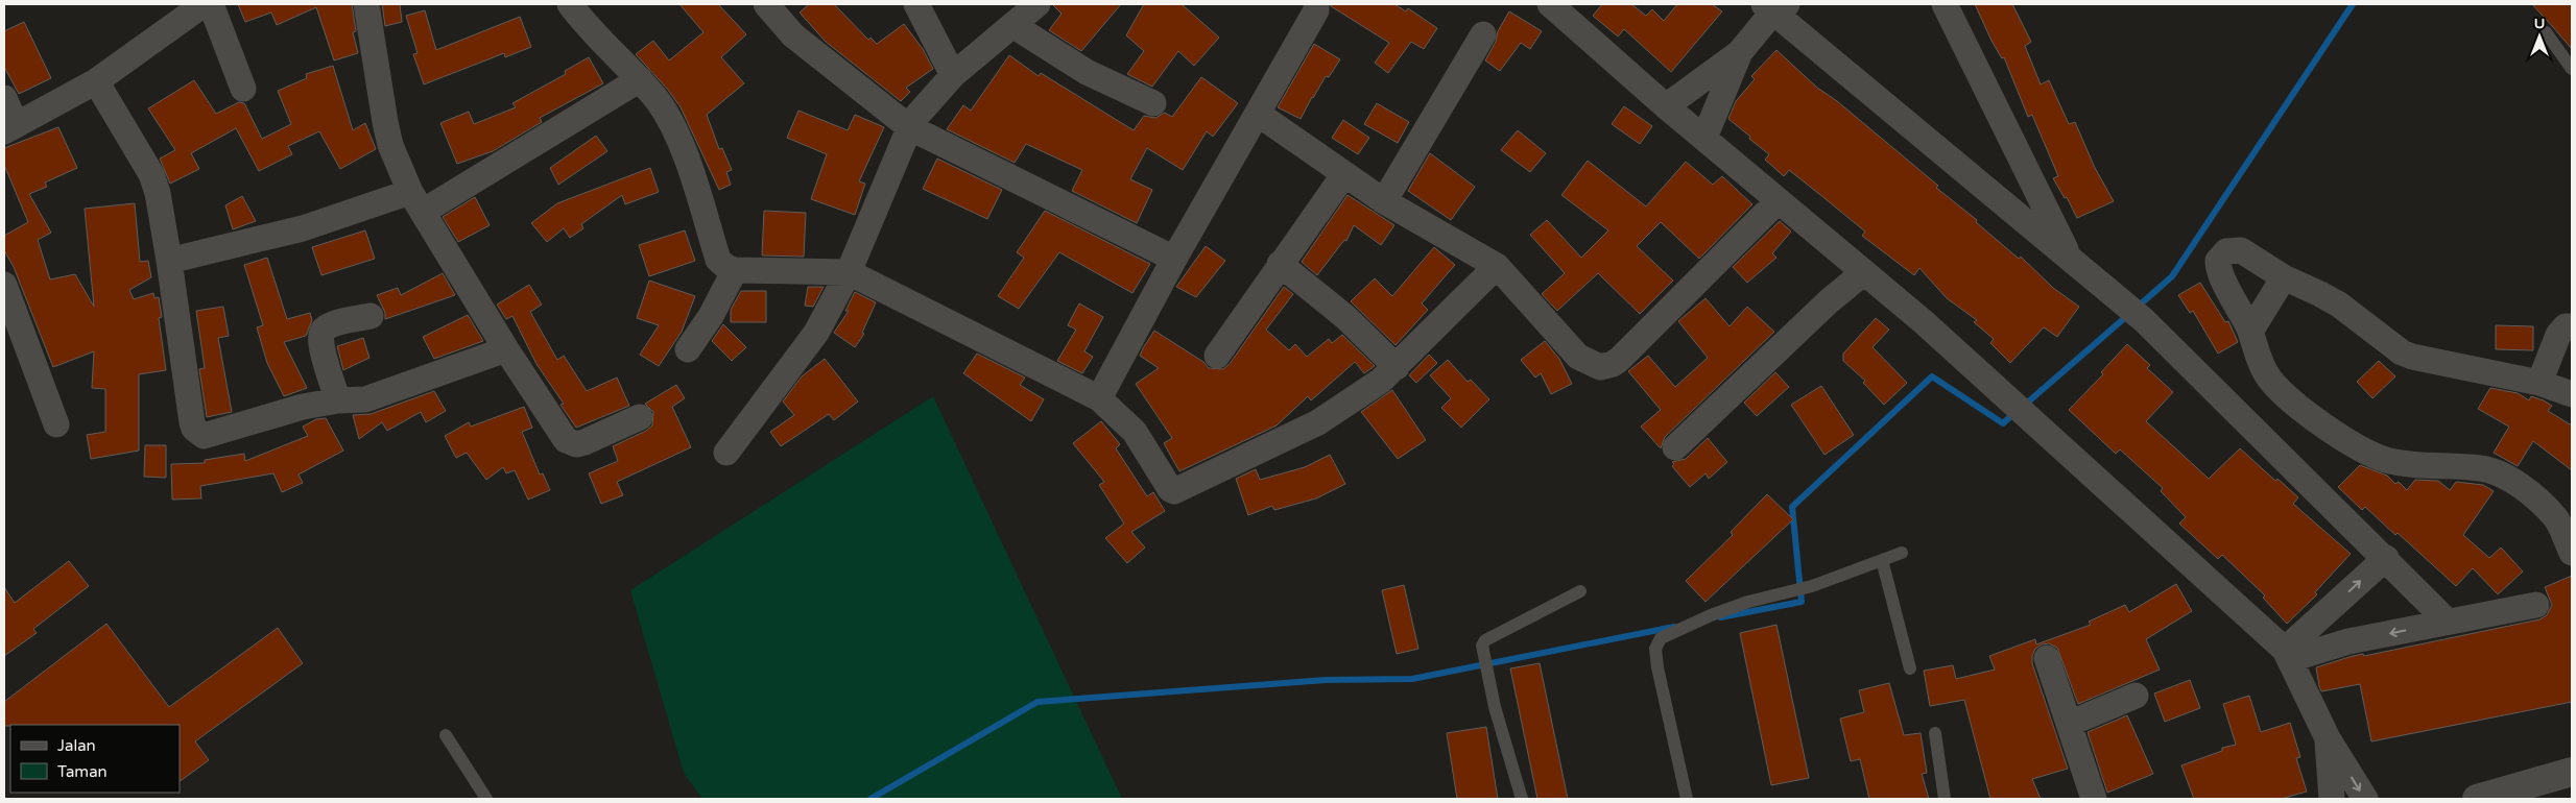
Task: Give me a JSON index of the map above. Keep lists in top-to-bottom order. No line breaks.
{"legend":["Jalan","Taman"],"north":"top"}
